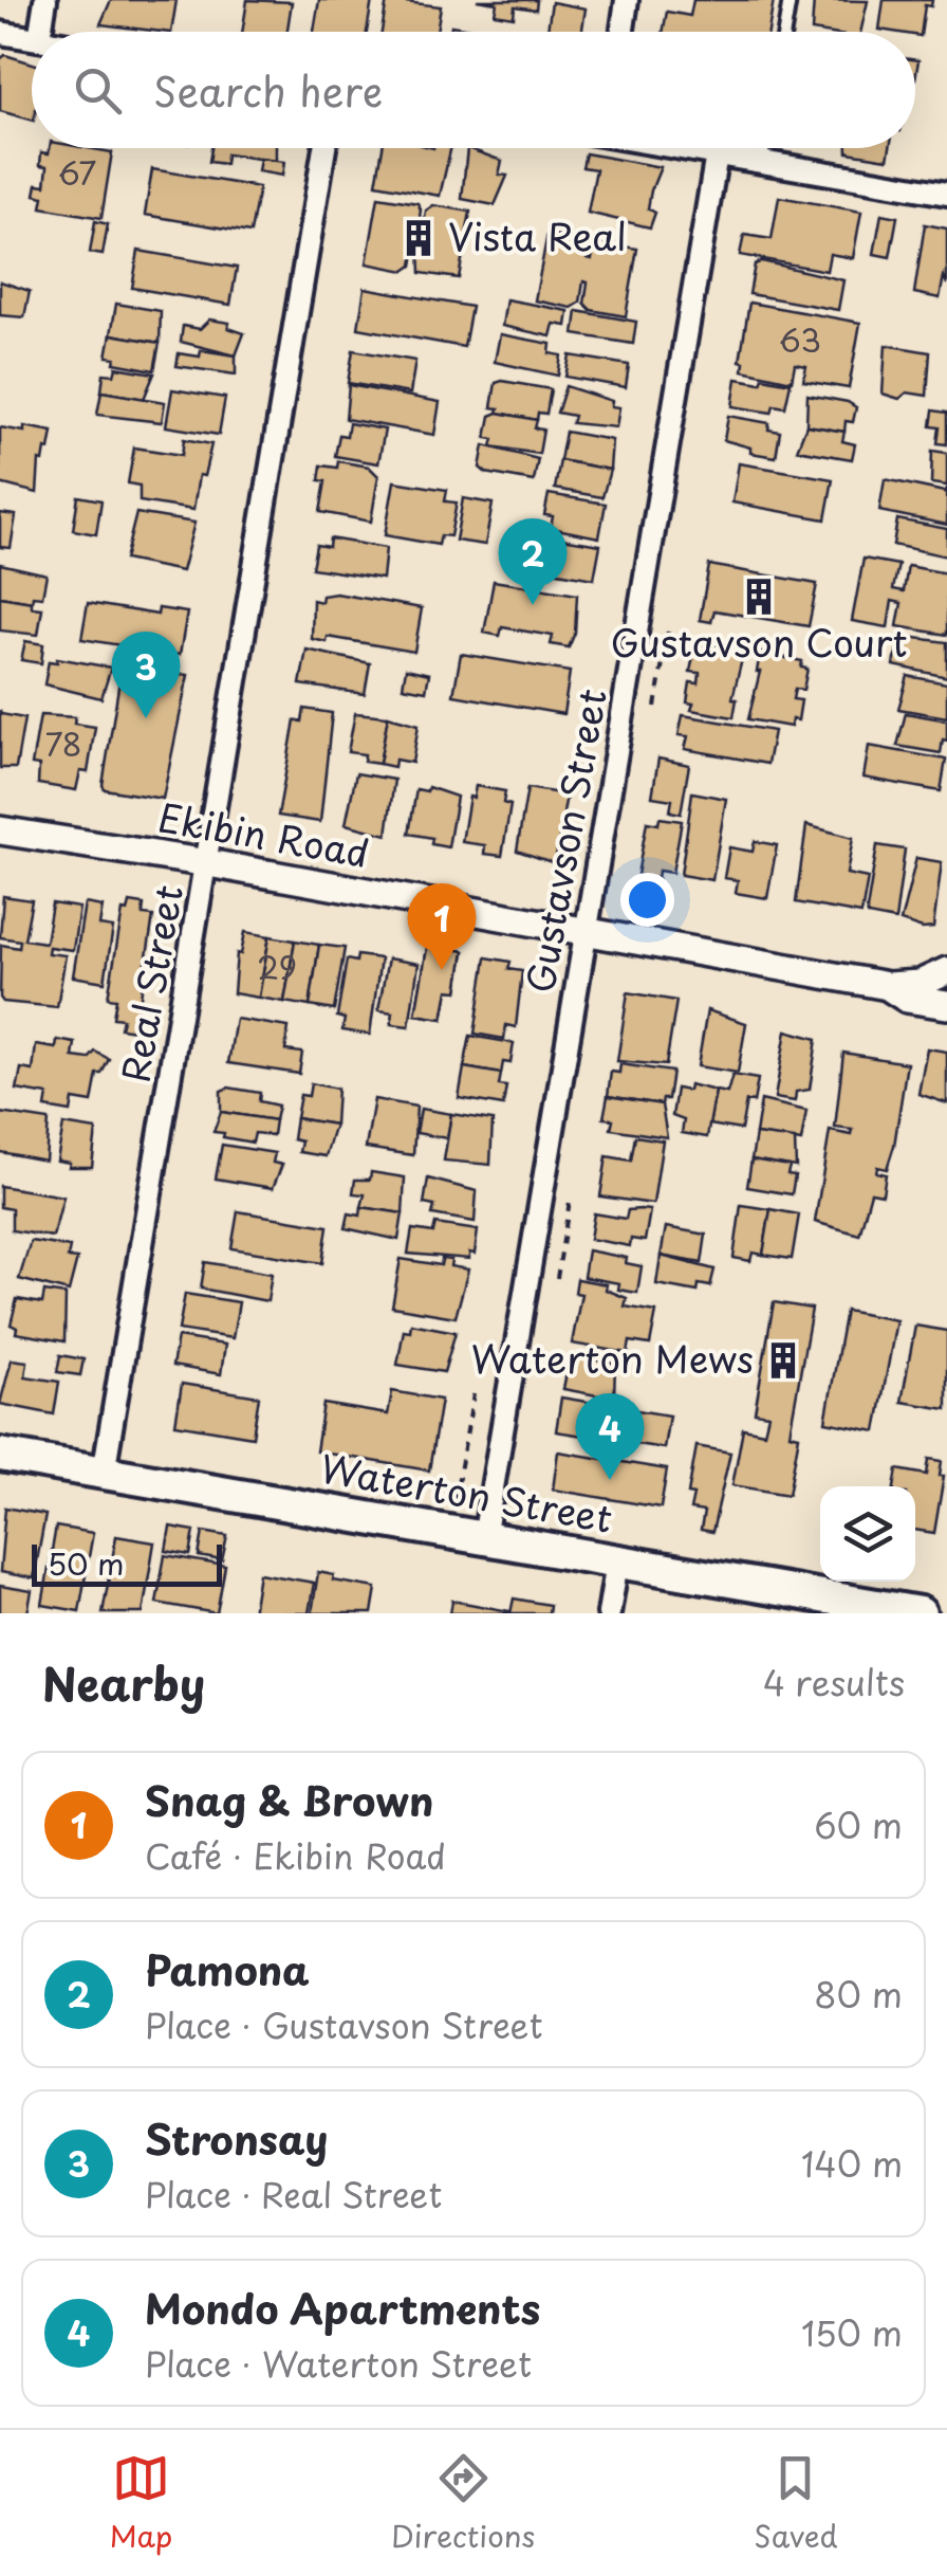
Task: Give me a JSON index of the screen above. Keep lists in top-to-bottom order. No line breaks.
{"streets":{"main road":["Waterton Street"],"street":["Ekibin Road","Gustavson Street","Real Street"]},"crossings":[["Ekibin Road","Gustavson Street"],["Ekibin Road","Real Street"],["Gustavson Street","Waterton Street"],["Real Street","Waterton Street"]],"places":{"building":["Vista Real","Gustavson Court","Waterton Mews"]},"house_numbers":["67","63","78","29"],"scale_bar":"50 m","page":{"search":"Search here","pins":["2","3","1","4"],"scale":"50 m","heading":["Nearby","4 results"],"list":[{"mark":"1","name":"Snag & Brown","note":"Café · Ekibin Road","value":"60 m"},{"mark":"2","name":"Pamona","note":"Place · Gustavson Street","value":"80 m"},{"mark":"3","name":"Stronsay","note":"Place · Real Street","value":"140 m"},{"mark":"4","name":"Mondo Apartments","note":"Place · Waterton Street","value":"150 m"}],"nav":["Map","Directions","Saved"]}}
